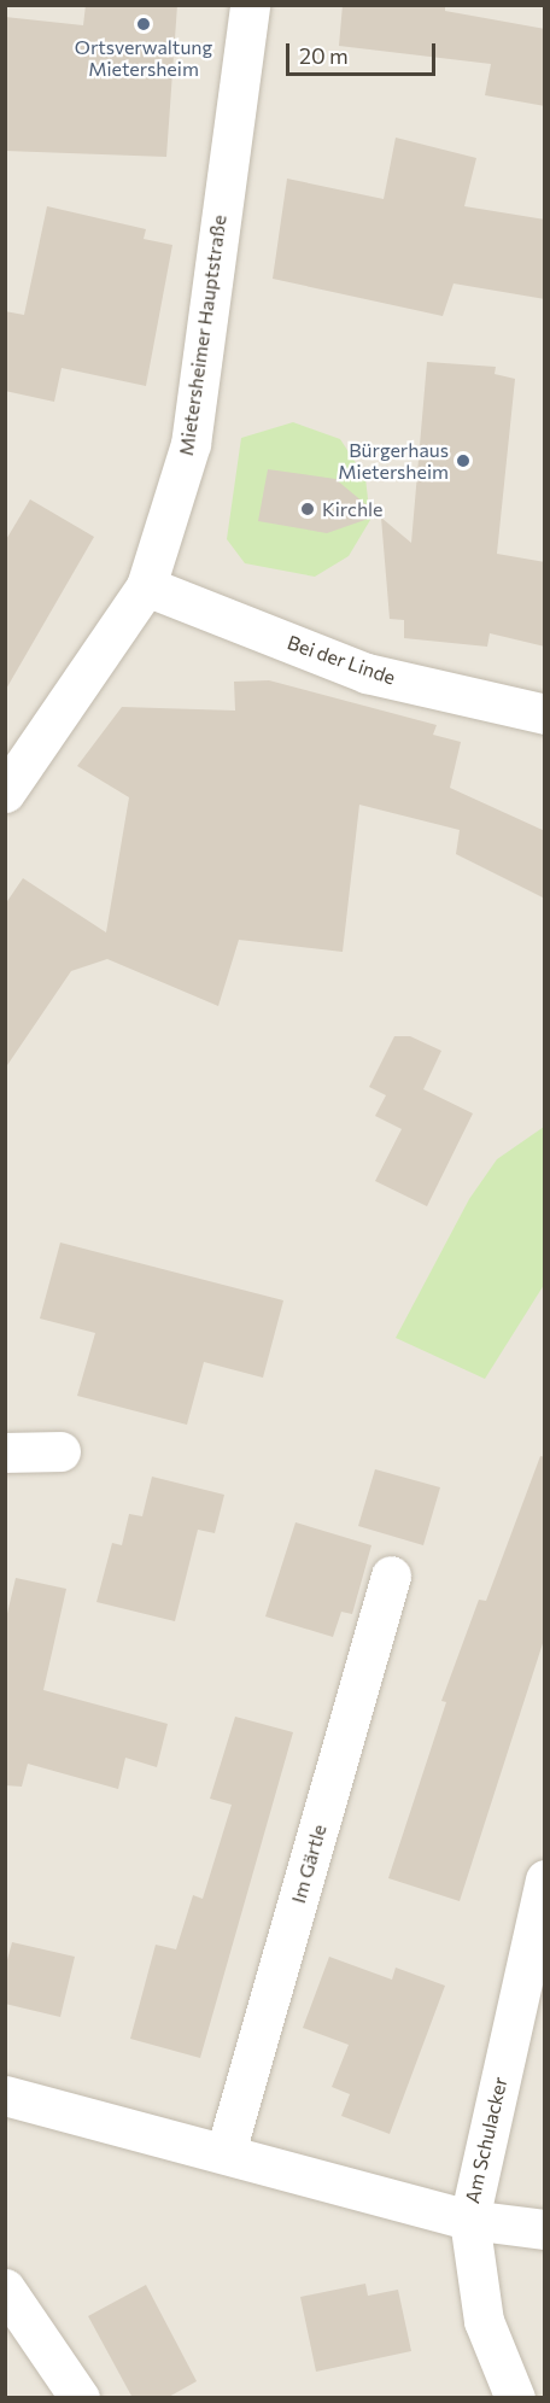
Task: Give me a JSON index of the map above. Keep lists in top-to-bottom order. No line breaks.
{"streets":{"street":["Mietersheimer Hauptstraße","Bei der Linde","Im Gärtle","Am Schulacker"]},"crossings":[["Mietersheimer Hauptstraße","Bei der Linde"]],"places":["Ortsverwaltung Mietersheim","Bürgerhaus Mietersheim","Kirchle"],"scale_bar":"20 m"}
